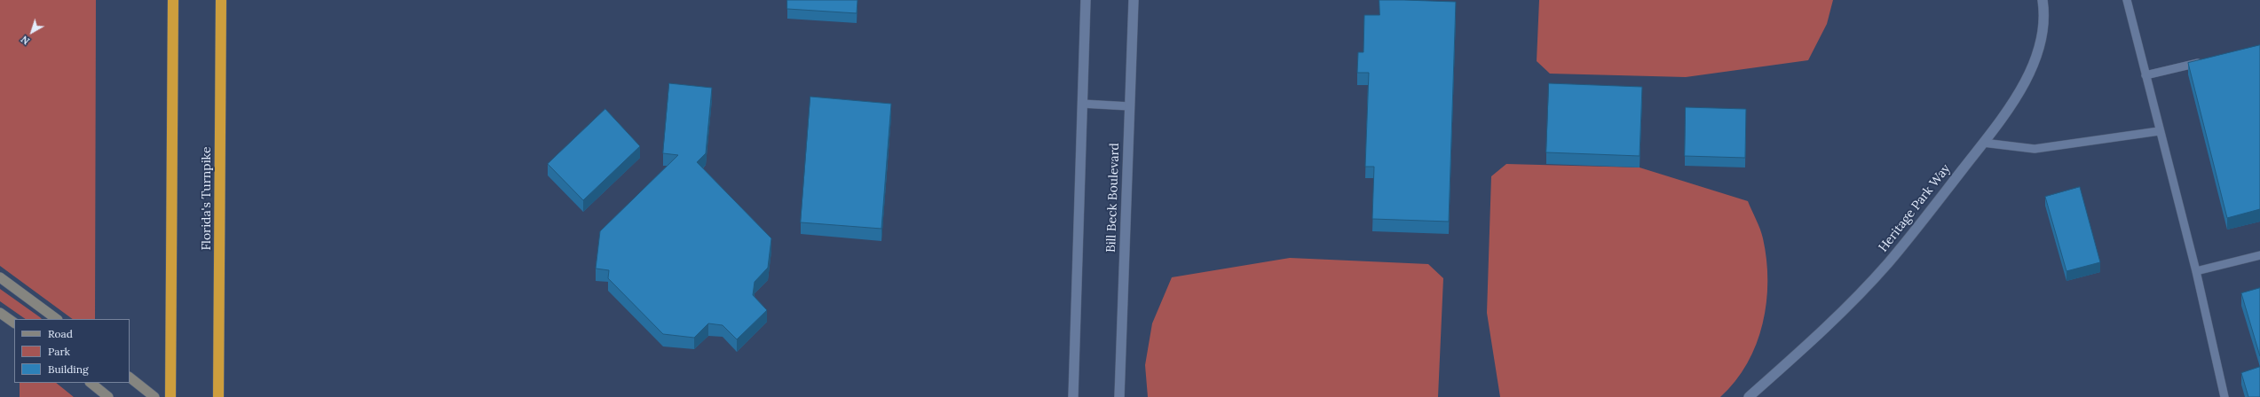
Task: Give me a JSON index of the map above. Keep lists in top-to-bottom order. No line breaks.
{"streets":{"highway":["Florida's Turnpike"],"street":["Bill Beck Boulevard","Heritage Park Way"]},"legend":["Road","Park","Building"],"north":"bottom left"}
